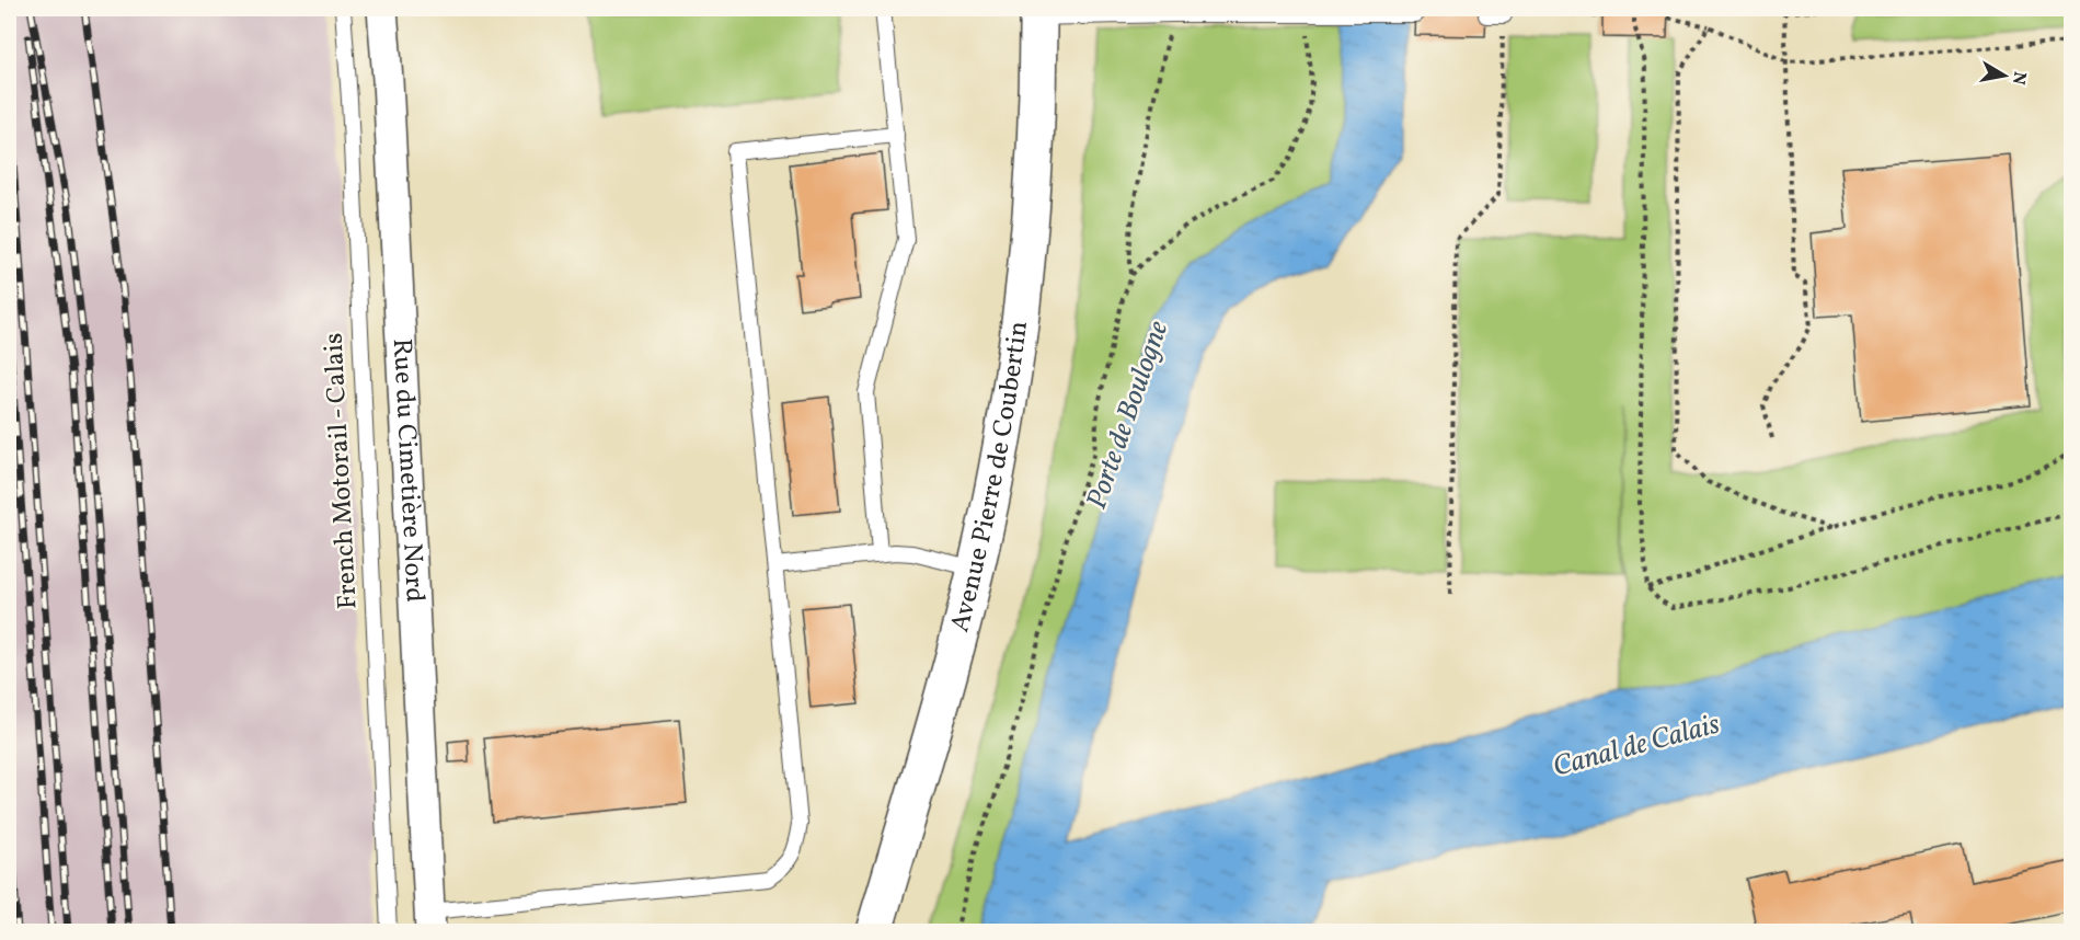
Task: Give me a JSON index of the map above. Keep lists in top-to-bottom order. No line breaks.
{"streets":{"street":["Rue du Cimetière Nord","Avenue Pierre de Coubertin"],"lane":["French Motorail - Calais"]},"water":["Porte de Boulogne","Canal de Calais"],"north":"right"}
